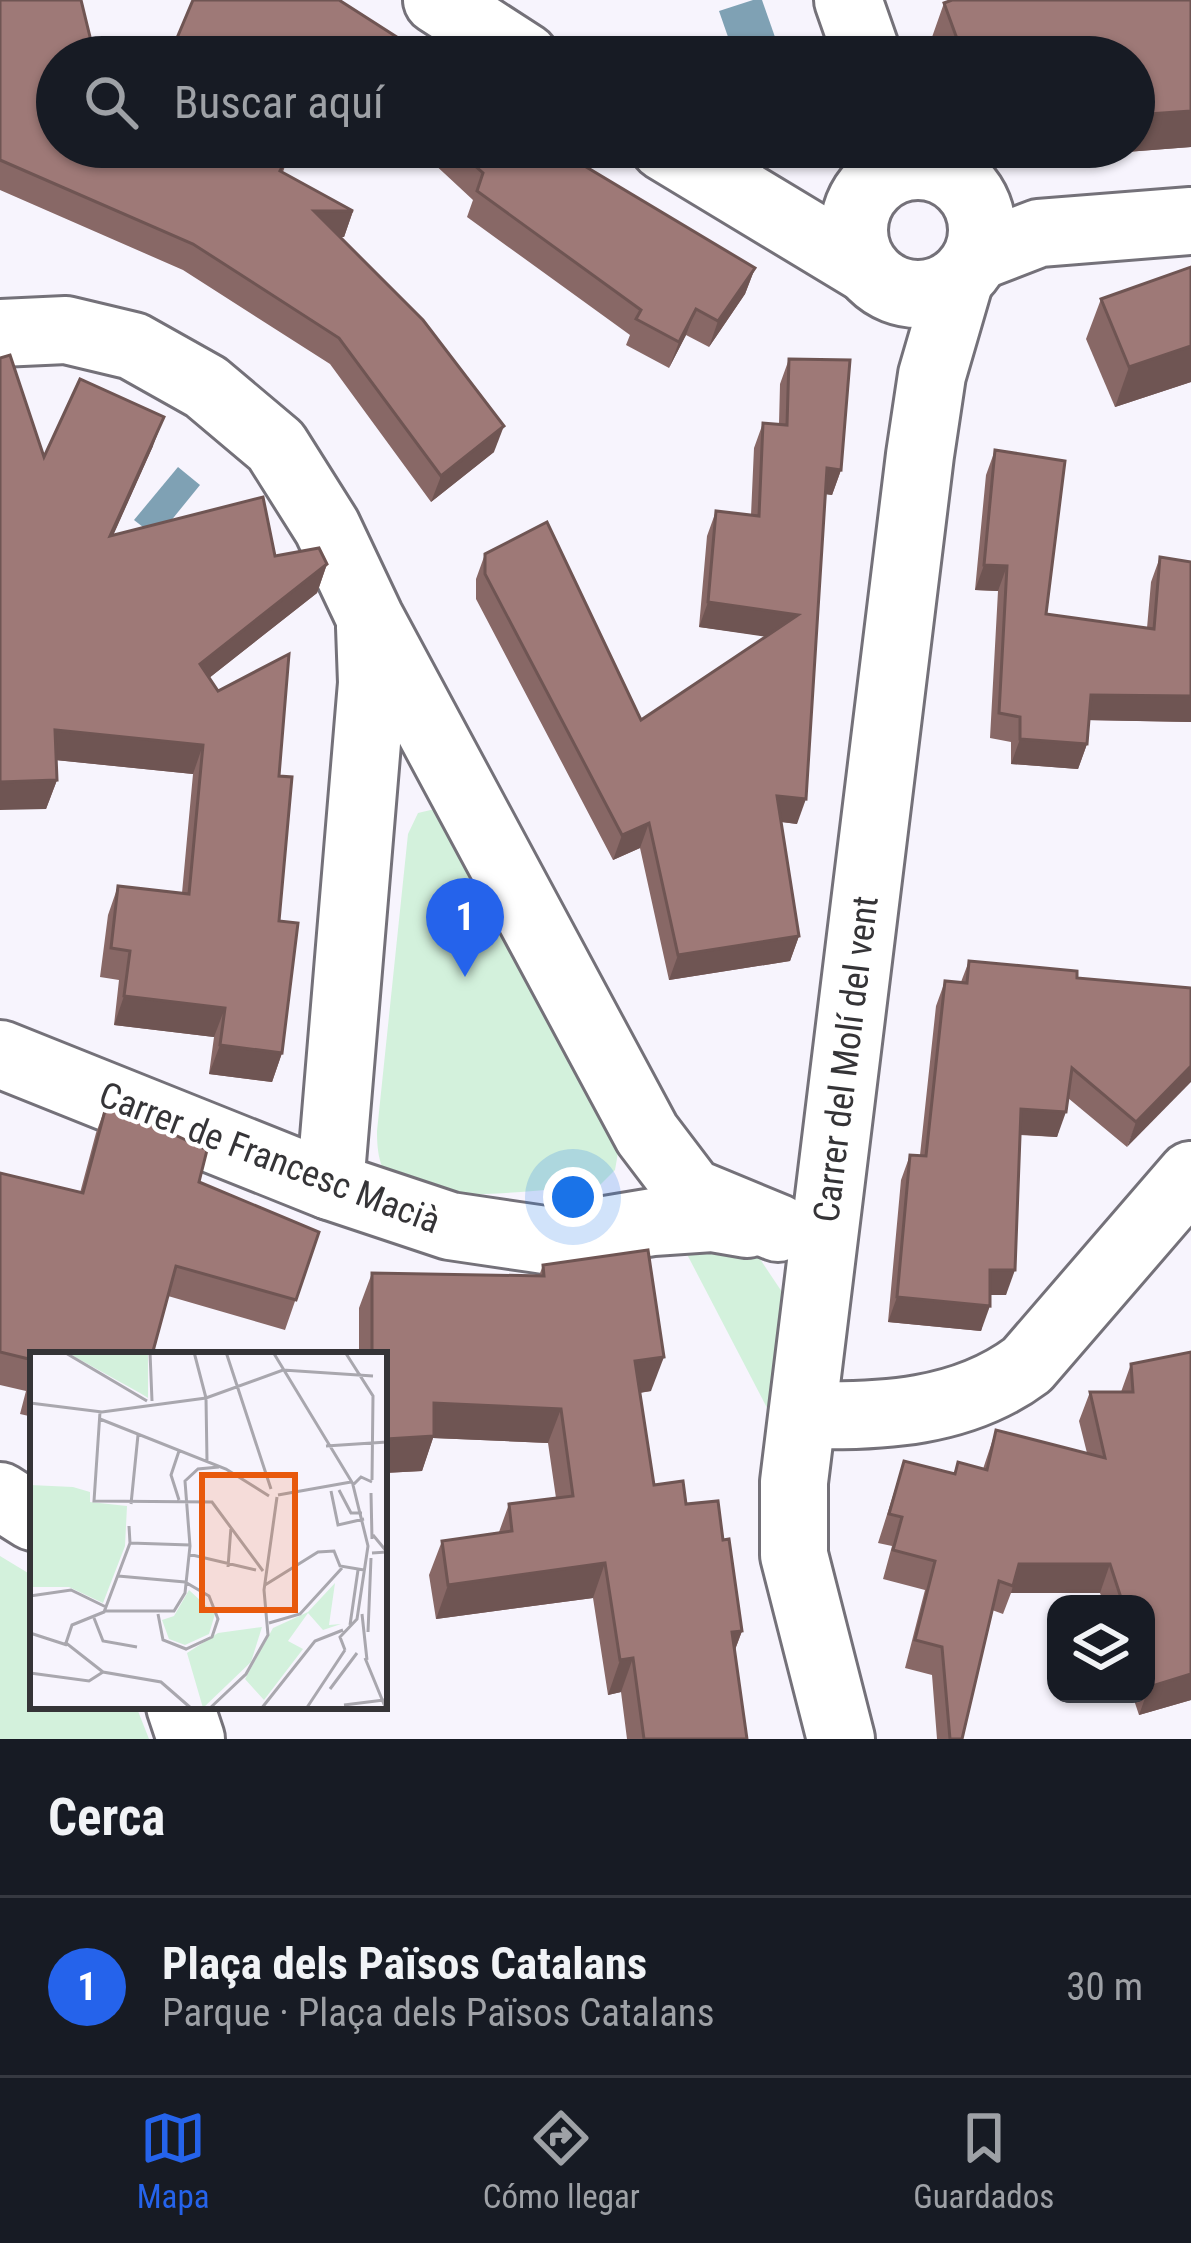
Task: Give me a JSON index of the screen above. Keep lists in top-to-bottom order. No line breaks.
{"streets":{"street":["Carrer del Molí del vent","Carrer de Francesc Macià"]},"crossings":[["Carrer del Molí del vent","Carrer de Francesc Macià"]],"page":{"search":"Buscar aquí","pins":"1","heading":"Cerca","list":[{"mark":"1","name":"Plaça dels Països Catalans","note":"Parque · Plaça dels Països Catalans","value":"30 m"}],"nav":["Mapa","Cómo llegar","Guardados"]}}
